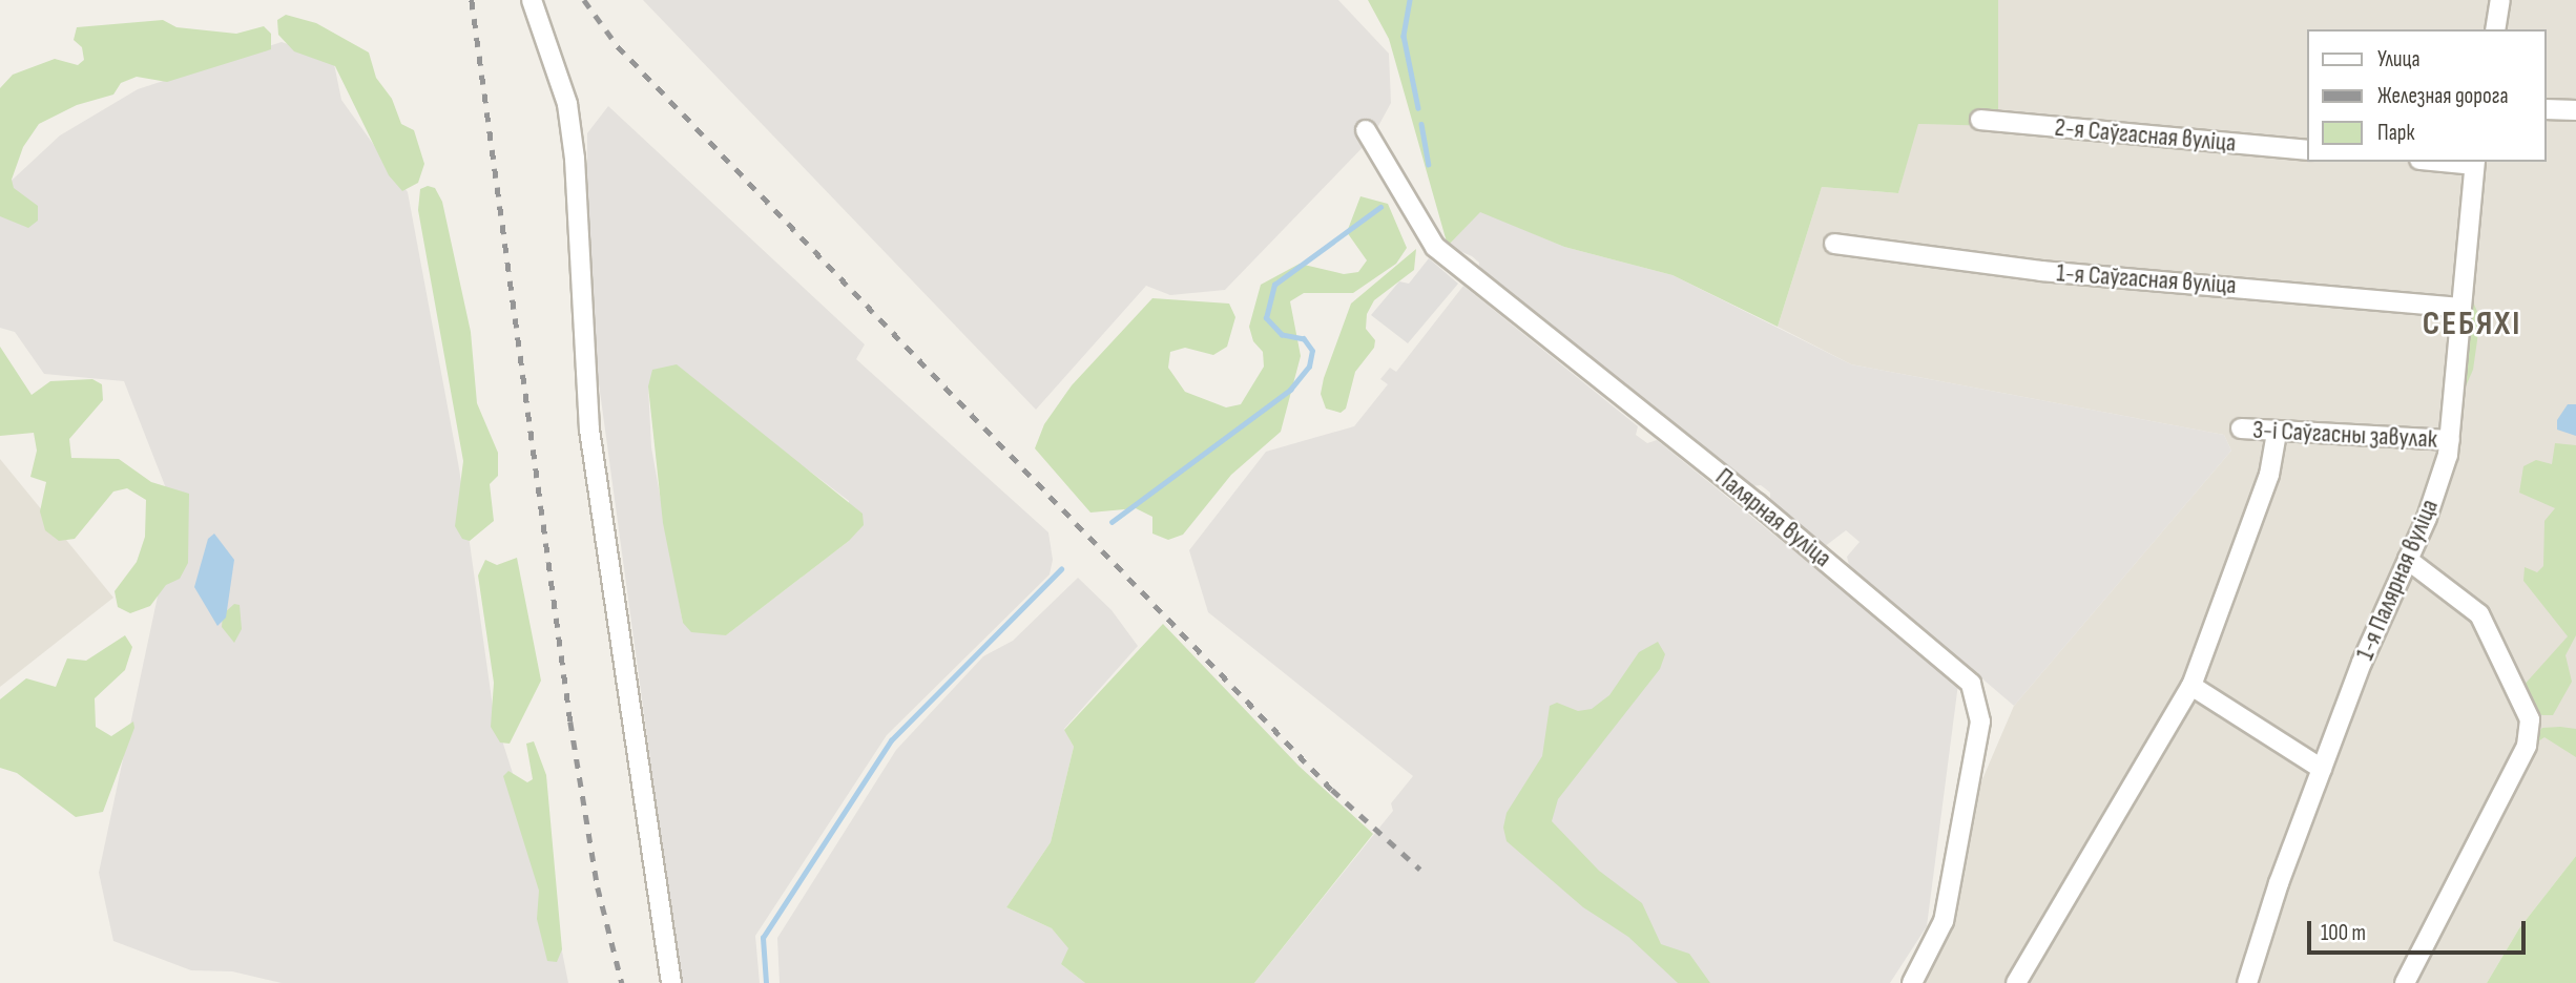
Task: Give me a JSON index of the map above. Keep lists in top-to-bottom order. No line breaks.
{"streets":{"street":["2-я Саўгасная вуліца","1-я Саўгасная вуліца","3-і Саўгасны завулак","Палярная вуліца","1-я Палярная вуліца"]},"crossings":[["1-я Саўгасная вуліца","1-я Палярная вуліца"],["3-і Саўгасны завулак","1-я Палярная вуліца"]],"districts":["СЕБЯХІ"],"legend":["Улица","Железная дорога","Парк"],"scale_bar":"100 m"}
